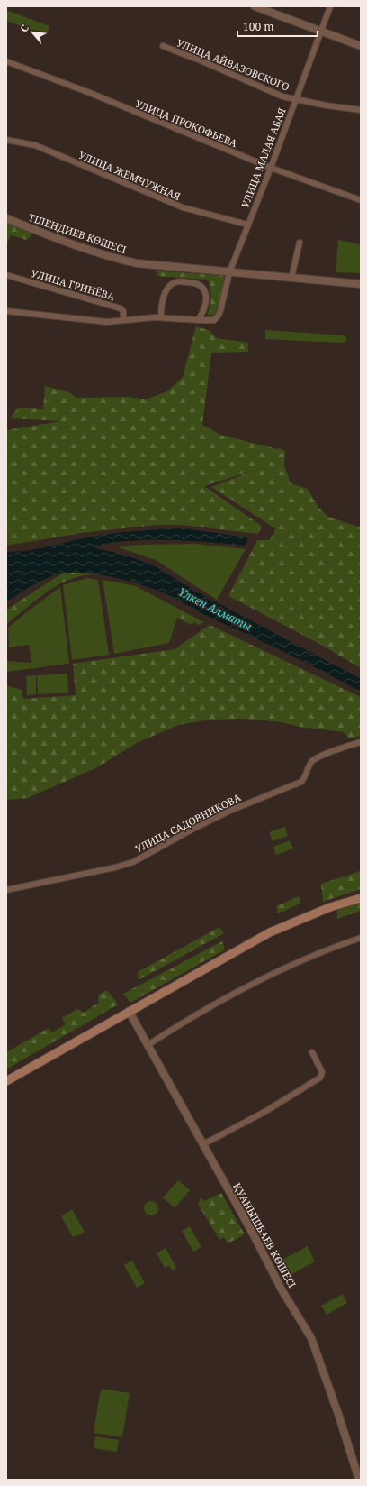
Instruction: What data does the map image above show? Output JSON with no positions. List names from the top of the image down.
{
  "streets": {
    "street": [
      "УЛИЦА АЙВАЗОВСКОГО",
      "УЛИЦА ПРОКОФЬЕВА",
      "УЛИЦА МАЛАЯ АБАЯ",
      "УЛИЦА ЖЕМЧУЖНАЯ",
      "ТІЛЕНДИЕВ КӨШЕСІ",
      "УЛИЦА ГРИНЁВА",
      "УЛИЦА САДОВНИКОВА",
      "ҚУАНЫШБАЕВ КӨШЕСІ"
    ]
  },
  "crossings": [
    ["УЛИЦА АЙВАЗОВСКОГО", "УЛИЦА МАЛАЯ АБАЯ"],
    ["УЛИЦА ПРОКОФЬЕВА", "УЛИЦА МАЛАЯ АБАЯ"],
    ["УЛИЦА МАЛАЯ АБАЯ", "УЛИЦА ЖЕМЧУЖНАЯ"],
    ["УЛИЦА МАЛАЯ АБАЯ", "ТІЛЕНДИЕВ КӨШЕСІ"]
  ],
  "water": ["Үлкен Алматы"],
  "scale_bar": "100 m",
  "north": "top left"
}
